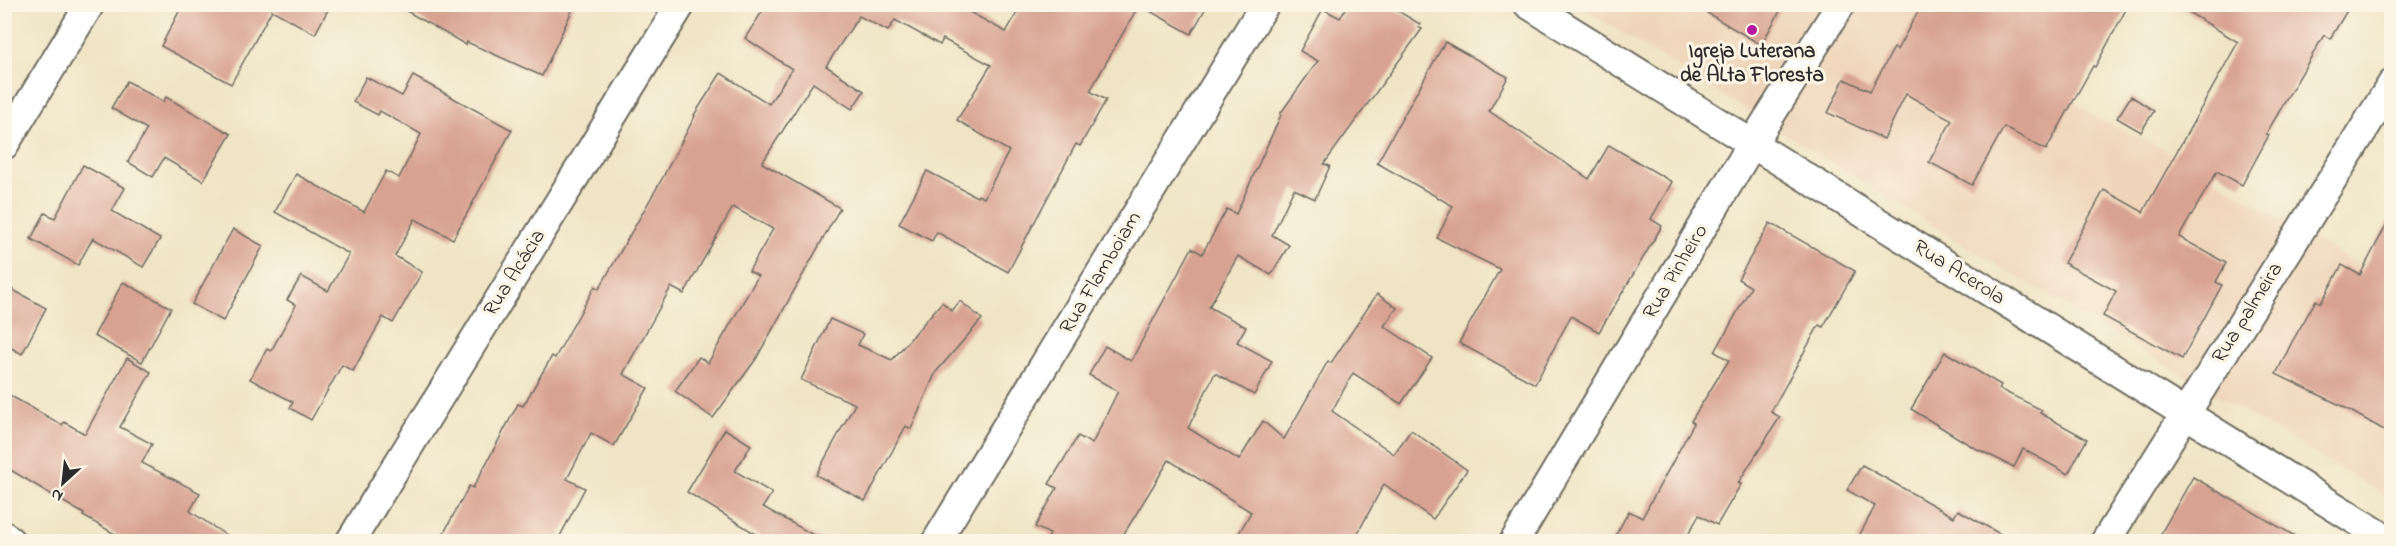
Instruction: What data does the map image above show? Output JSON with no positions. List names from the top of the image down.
{
  "streets": {
    "street": [
      "Rua Pinheiro",
      "Rua Acácia",
      "Rua Flamboiam",
      "Rua Acerola",
      "Rua palmeira"
    ]
  },
  "crossings": [
    ["Rua Pinheiro", "Rua Acerola"],
    ["Rua Acerola", "Rua palmeira"]
  ],
  "places": ["Igreja Luterana de ALta Floresta"],
  "north": "bottom left"
}
